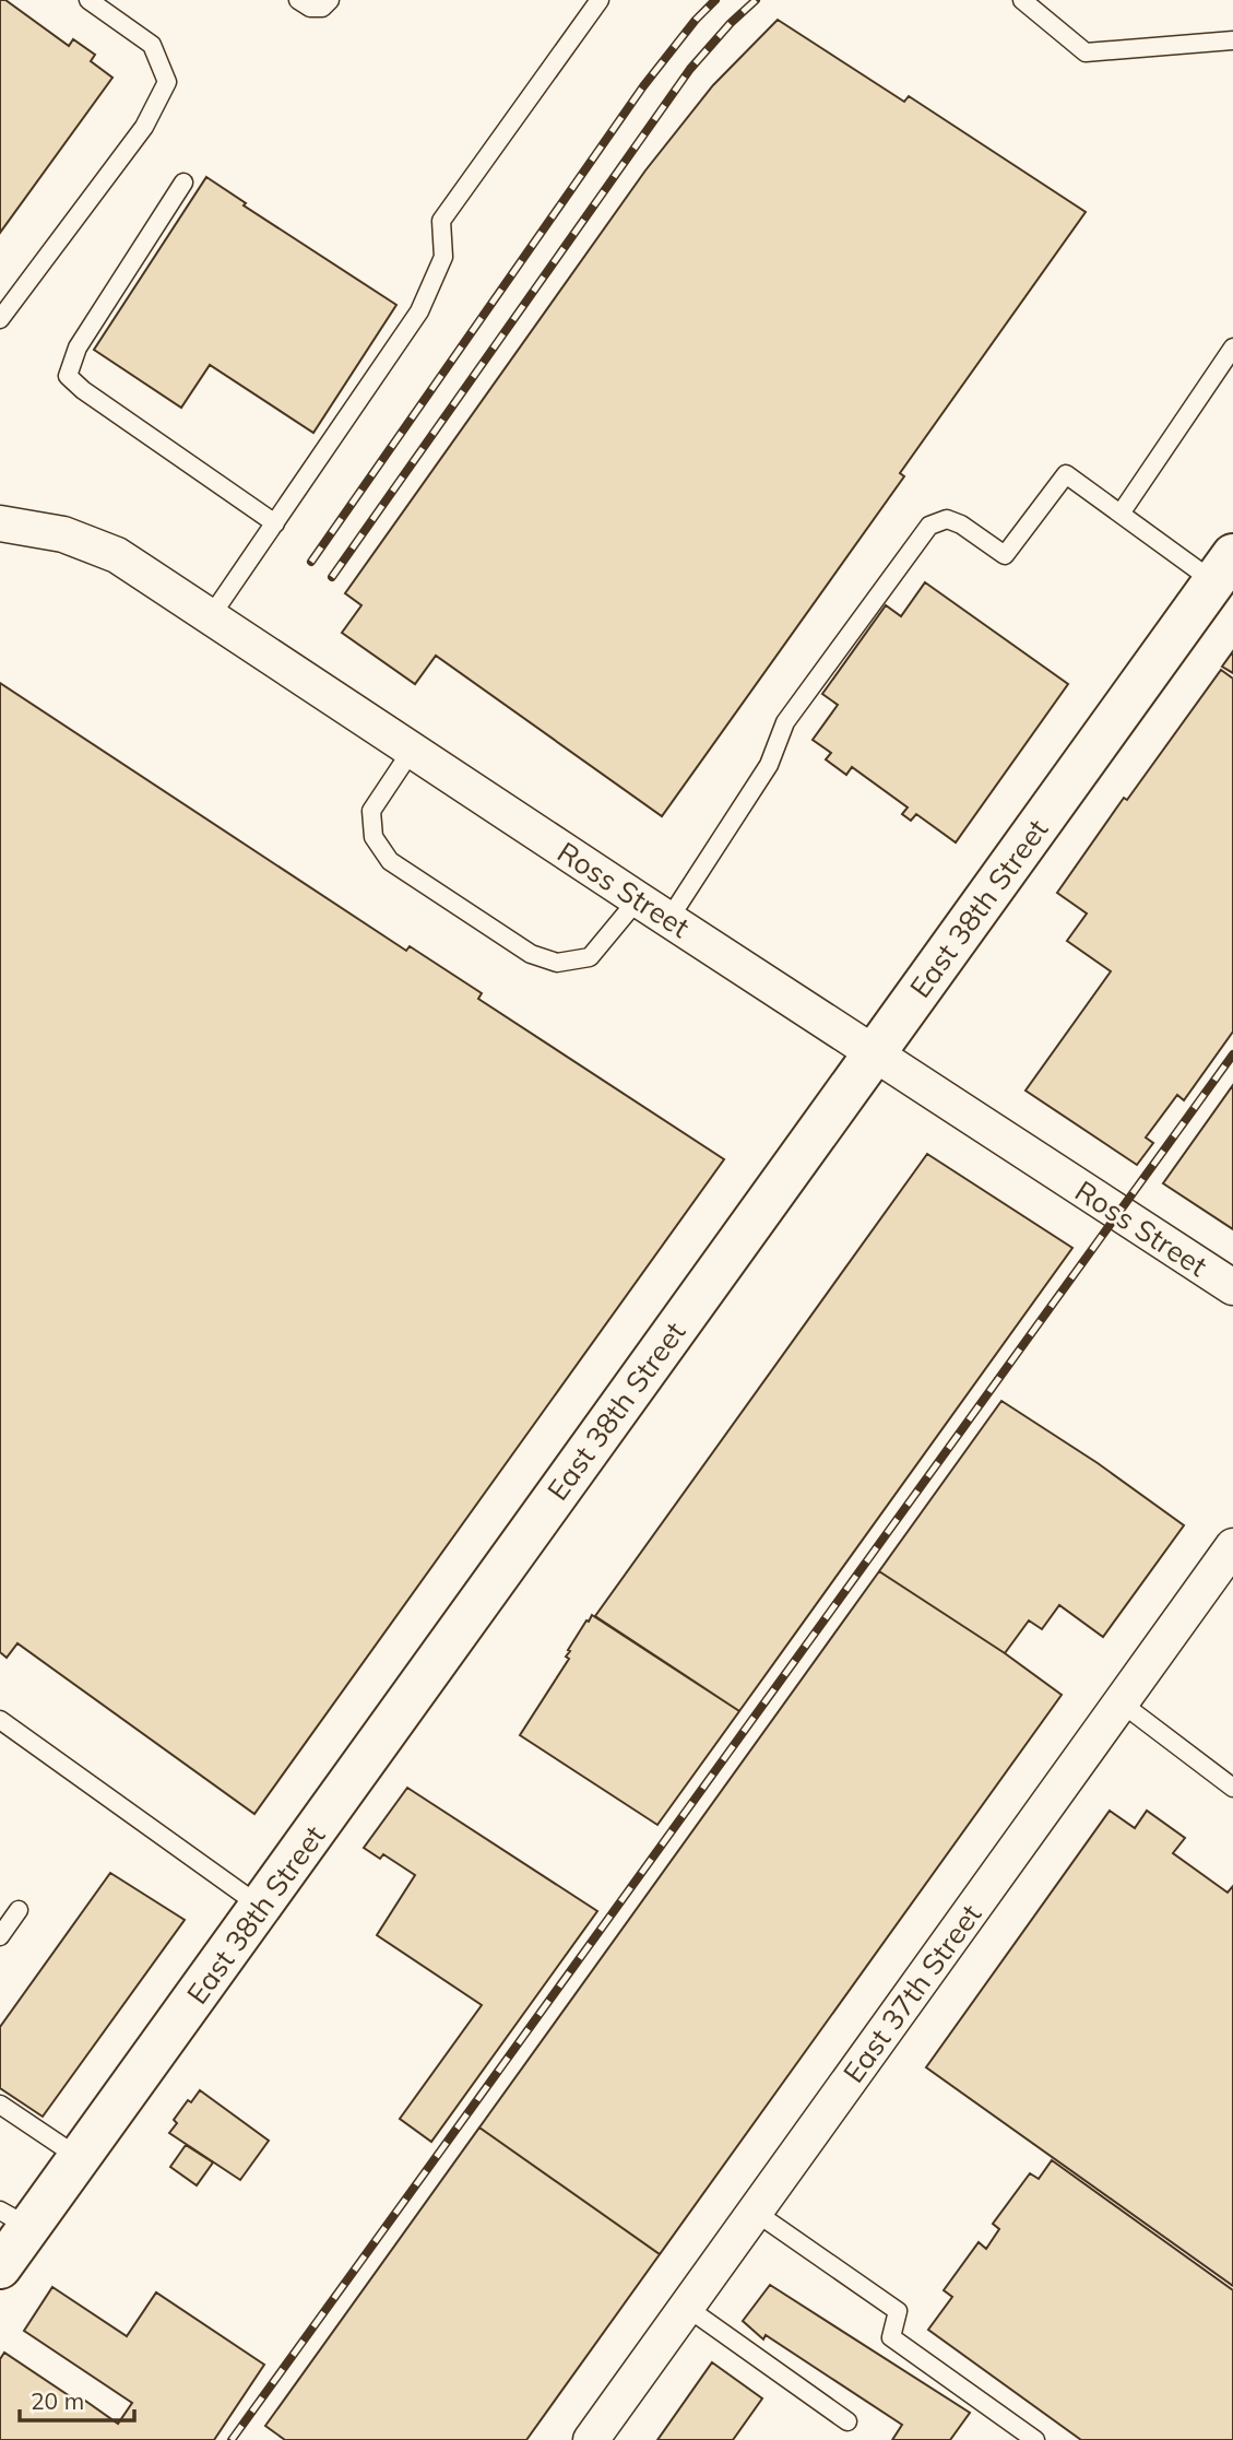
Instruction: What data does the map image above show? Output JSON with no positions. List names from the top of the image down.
{
  "streets": {
    "street": ["Ross Street", "East 38th Street", "East 37th Street"]
  },
  "crossings": [
    ["Ross Street", "East 38th Street"]
  ],
  "scale_bar": "20 m"
}
